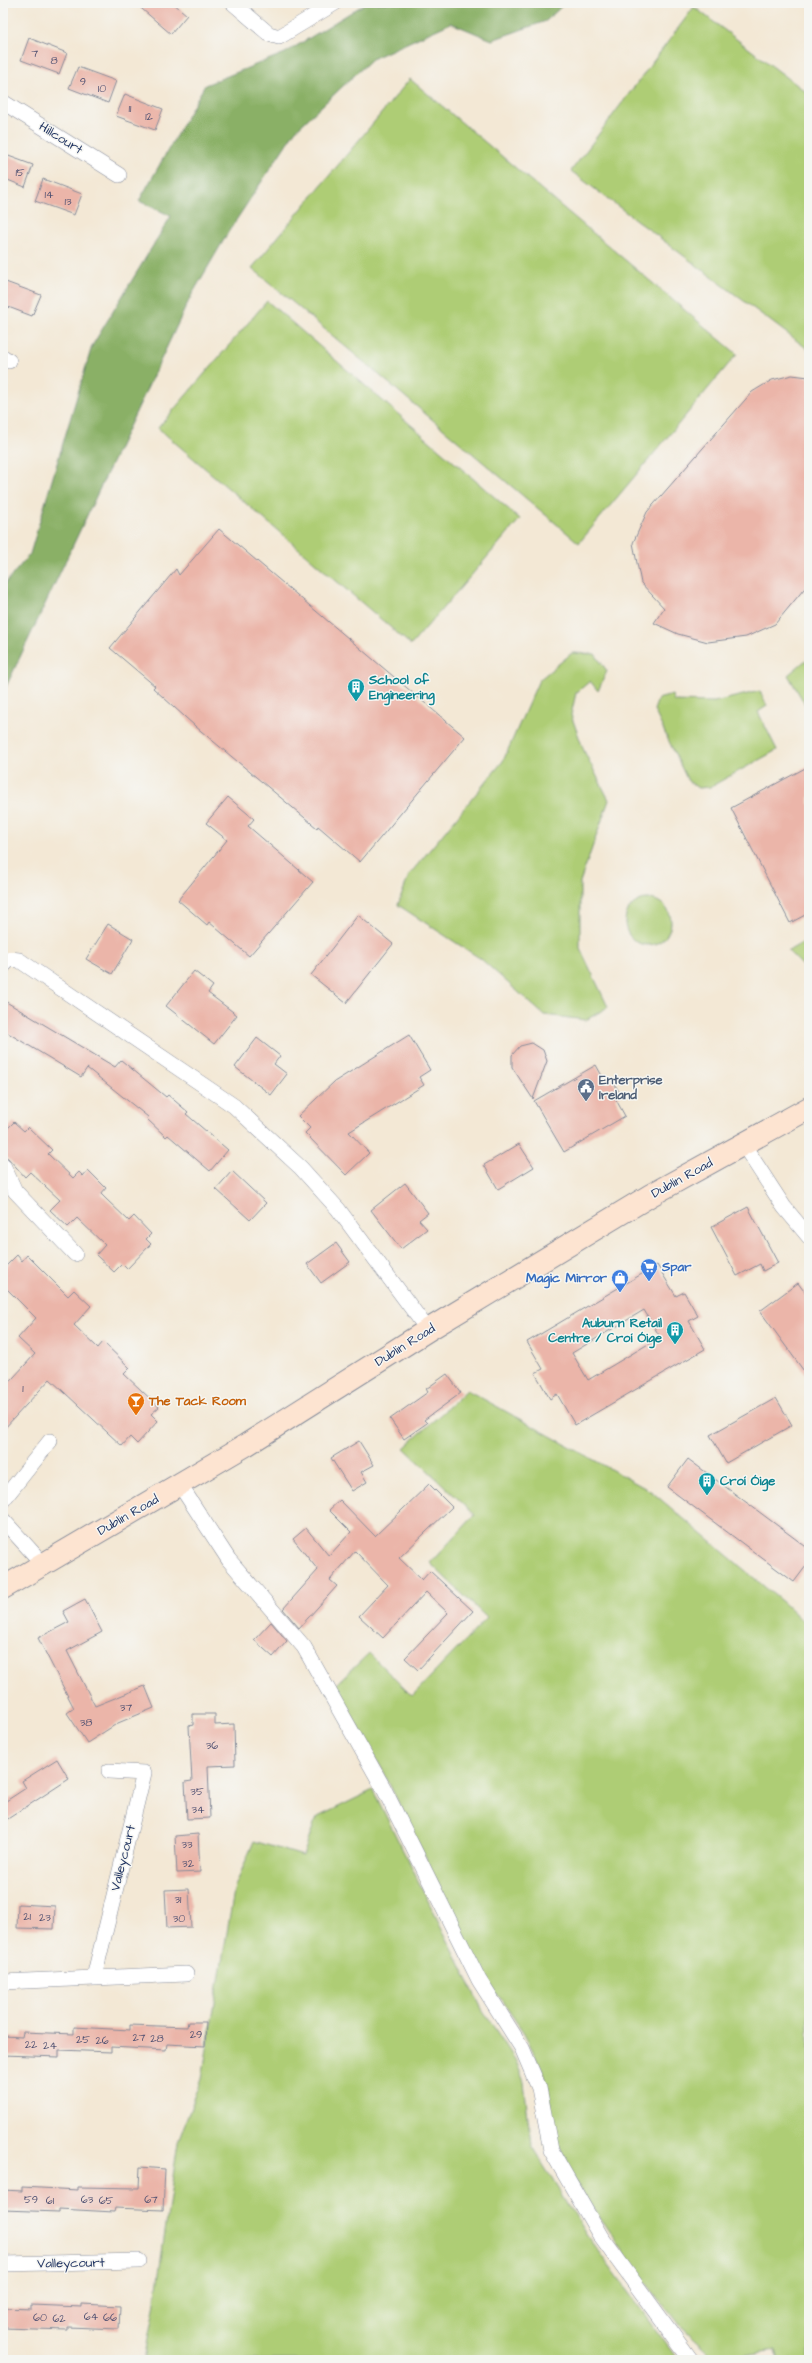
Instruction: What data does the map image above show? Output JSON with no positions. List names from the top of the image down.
{
  "streets": {
    "main road": ["Dublin Road"],
    "street": ["Hillcourt", "Valleycourt"]
  },
  "places": {
    "building": ["School of Engineering", "Auburn Retail Centre / Croí Óige", "Croí Óige"],
    "public building": ["Enterprise Ireland"],
    "supermarket": ["Spar"],
    "shop": ["Magic Mirror"],
    "bar": ["The Tack Room"]
  },
  "house_numbers": [
    "7",
    "8",
    "9",
    "10",
    "11",
    "12",
    "15",
    "14",
    "13",
    "1",
    "37",
    "38",
    "36",
    "35",
    "34",
    "33",
    "32",
    "31",
    "21",
    "23",
    "30",
    "29",
    "27",
    "28",
    "25",
    "26",
    "22",
    "24",
    "59",
    "63",
    "67",
    "61",
    "65",
    "64",
    "60",
    "66",
    "62"
  ]
}
